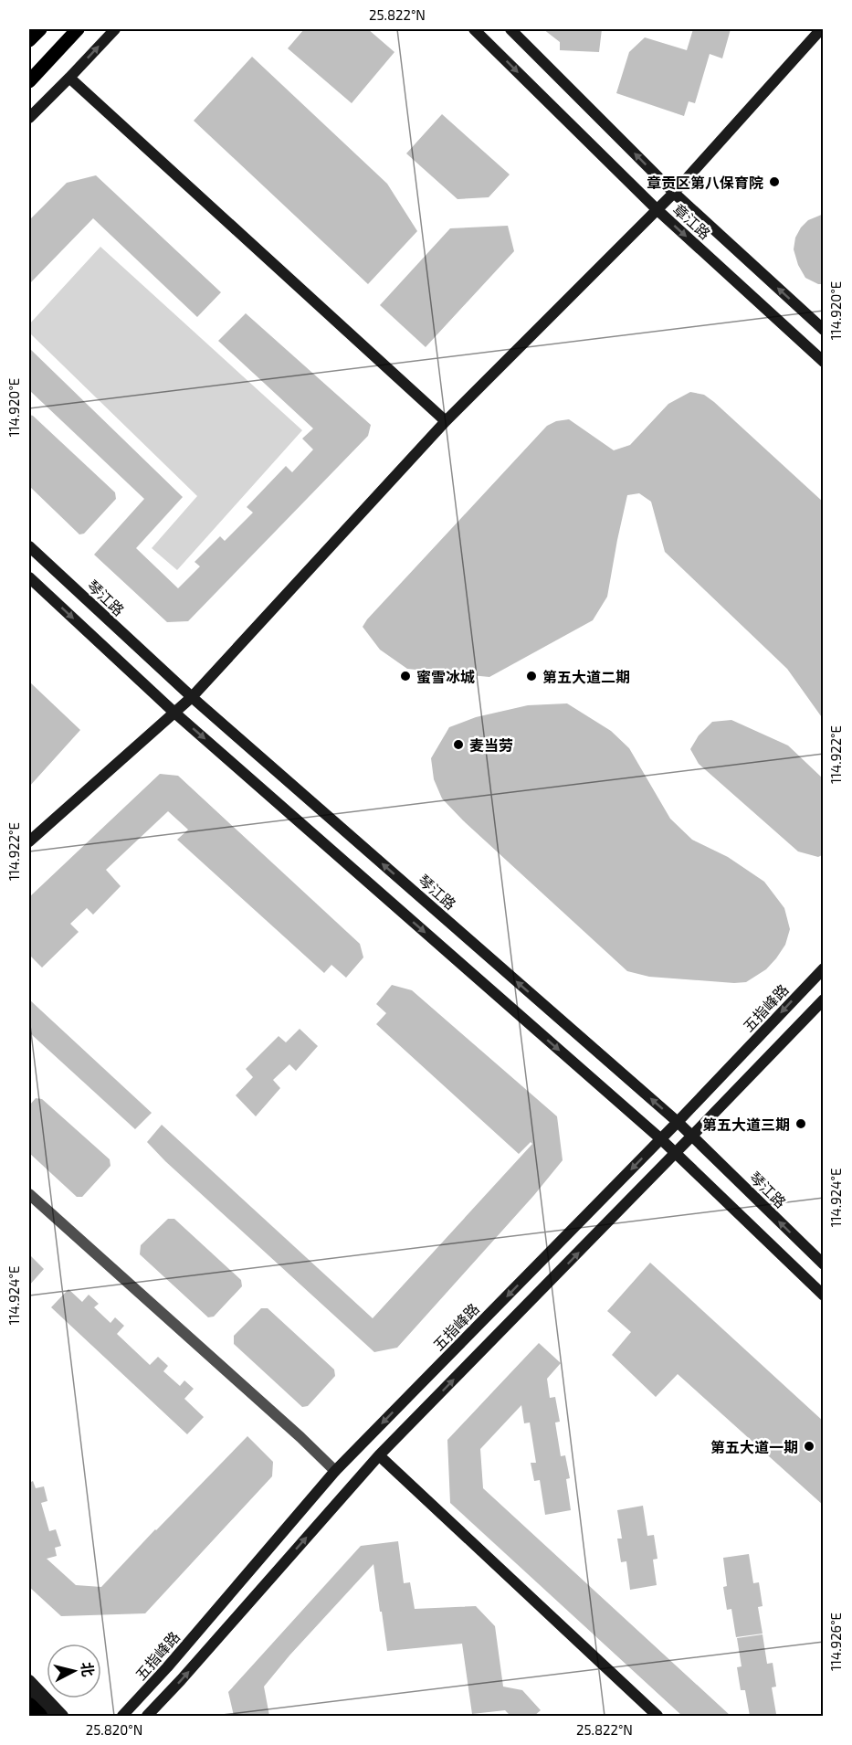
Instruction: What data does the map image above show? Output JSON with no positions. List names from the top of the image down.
{
  "streets": {
    "main road": ["章江路", "琴江路", "五指峰路"]
  },
  "crossings": [
    ["琴江路", "五指峰路"]
  ],
  "places": [
    "章贡区第八保育院",
    "蜜雪冰城",
    "第五大道二期",
    "麦当劳",
    "第五大道三期",
    "第五大道一期"
  ],
  "north": "right",
  "coordinates": [
    "25.822°N",
    "114.920°E",
    "114.922°E",
    "114.924°E",
    "114.926°E",
    "25.820°N"
  ]
}
